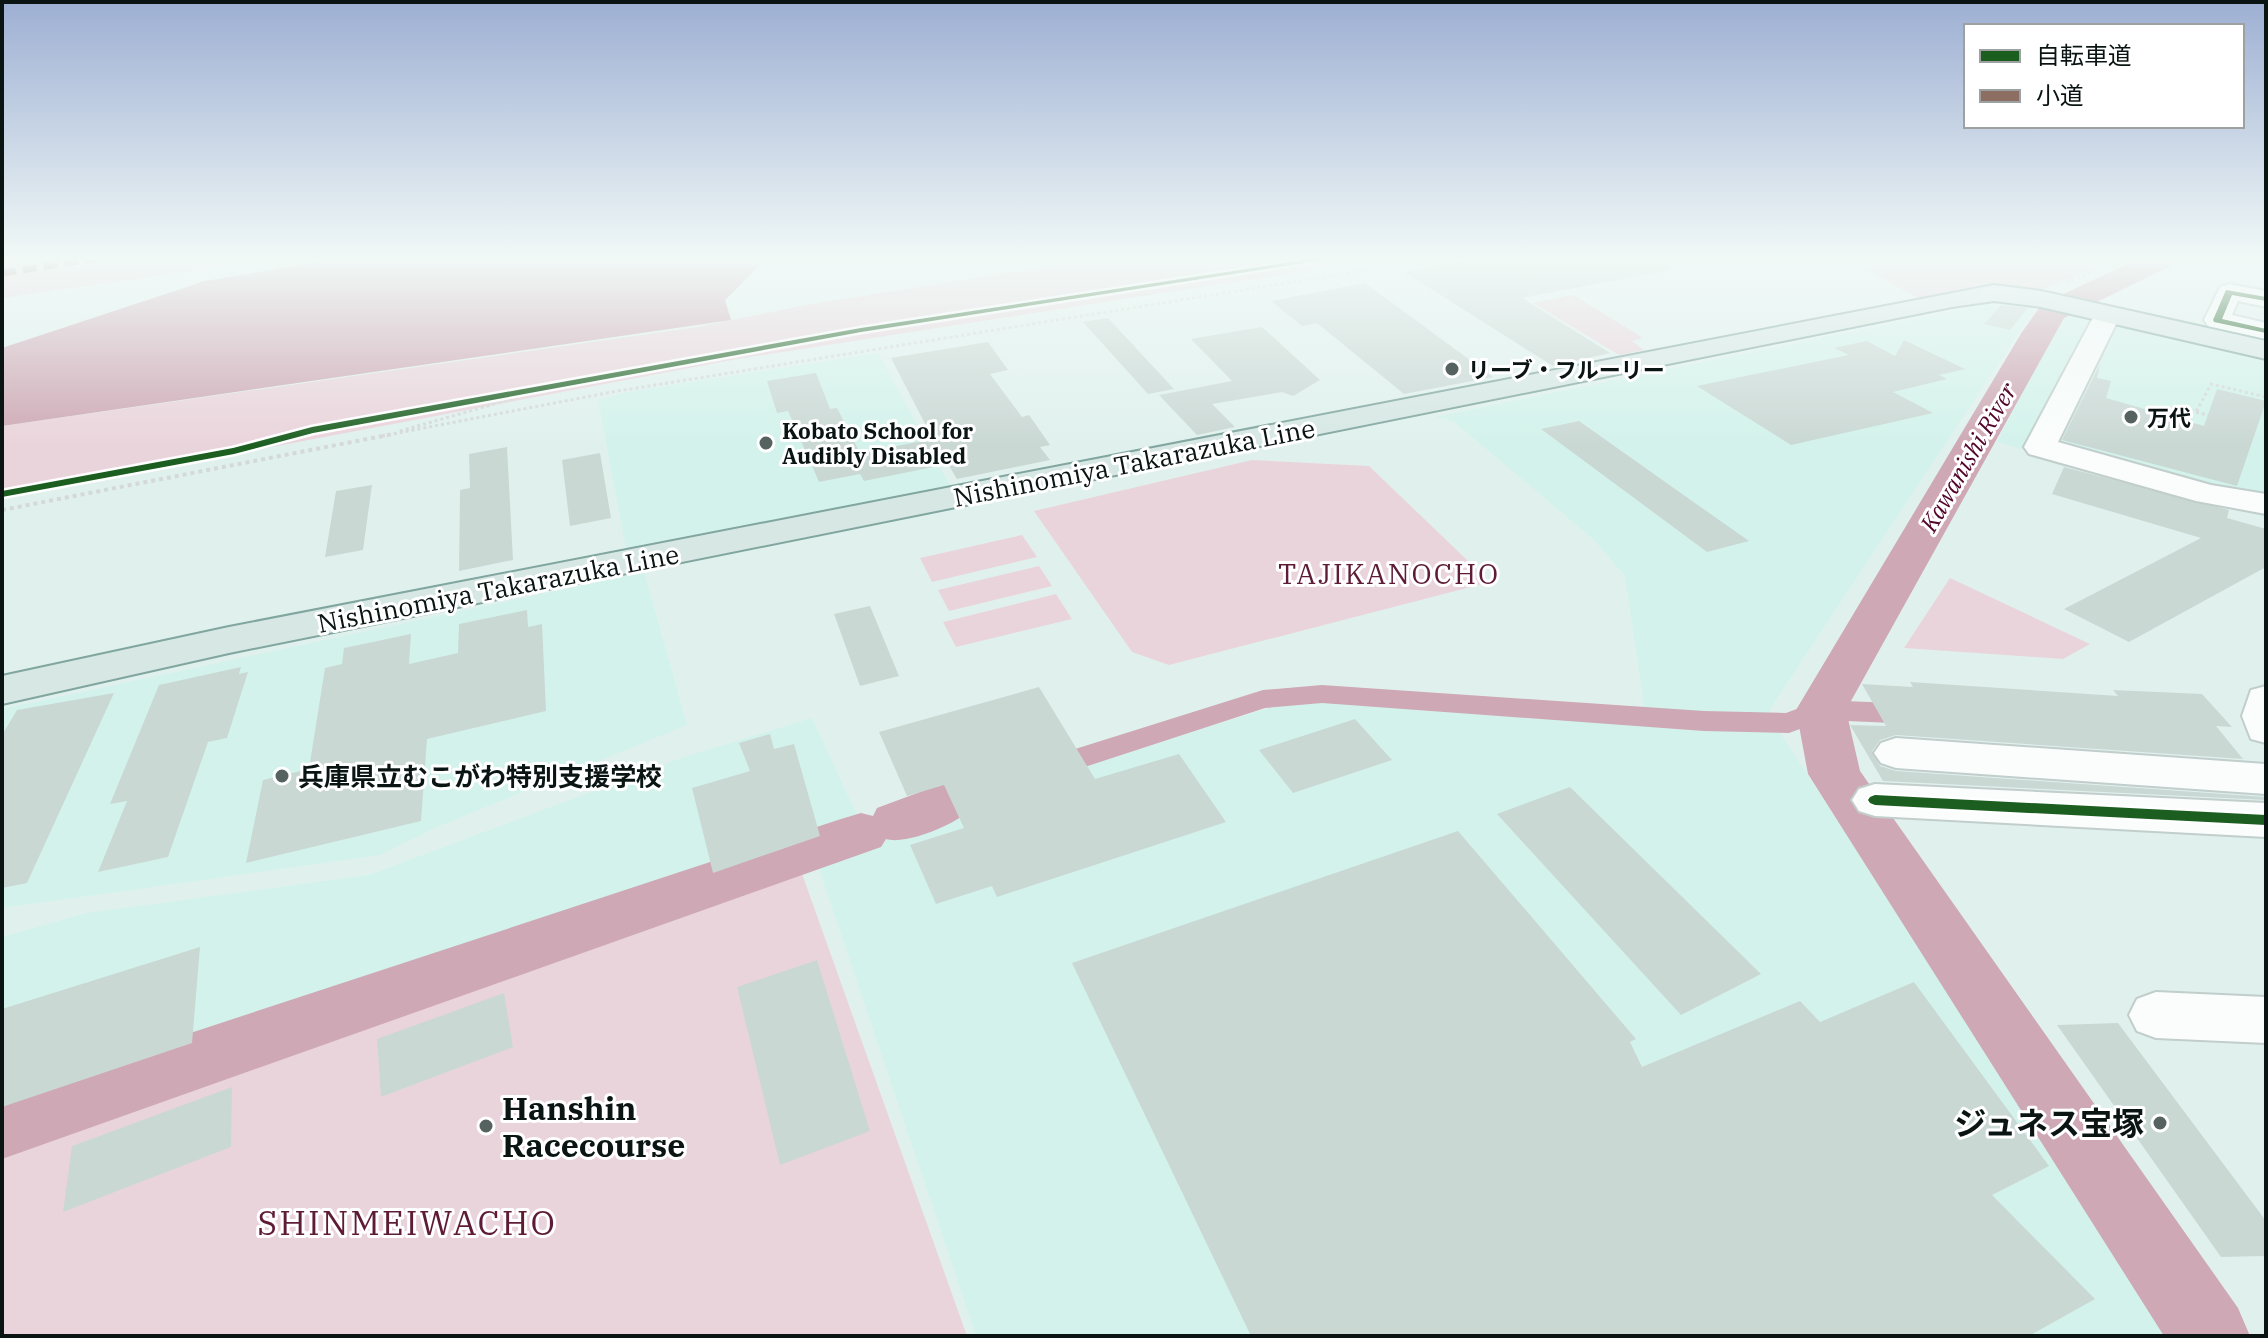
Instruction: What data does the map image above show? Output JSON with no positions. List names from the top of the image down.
{
  "streets": {
    "main road": ["Nishinomiya Takarazuka Line"]
  },
  "districts": ["TAJIKANOCHO", "SHINMEIWACHO"],
  "water": ["Kawanishi River"],
  "places": [
    "リーブ・フルーリー",
    "万代",
    "Kobato School for Audibly Disabled",
    "兵庫県立むこがわ特別支援学校",
    "ジュネス宝塚",
    "Hanshin Racecourse"
  ],
  "legend": ["自転車道", "小道"]
}
